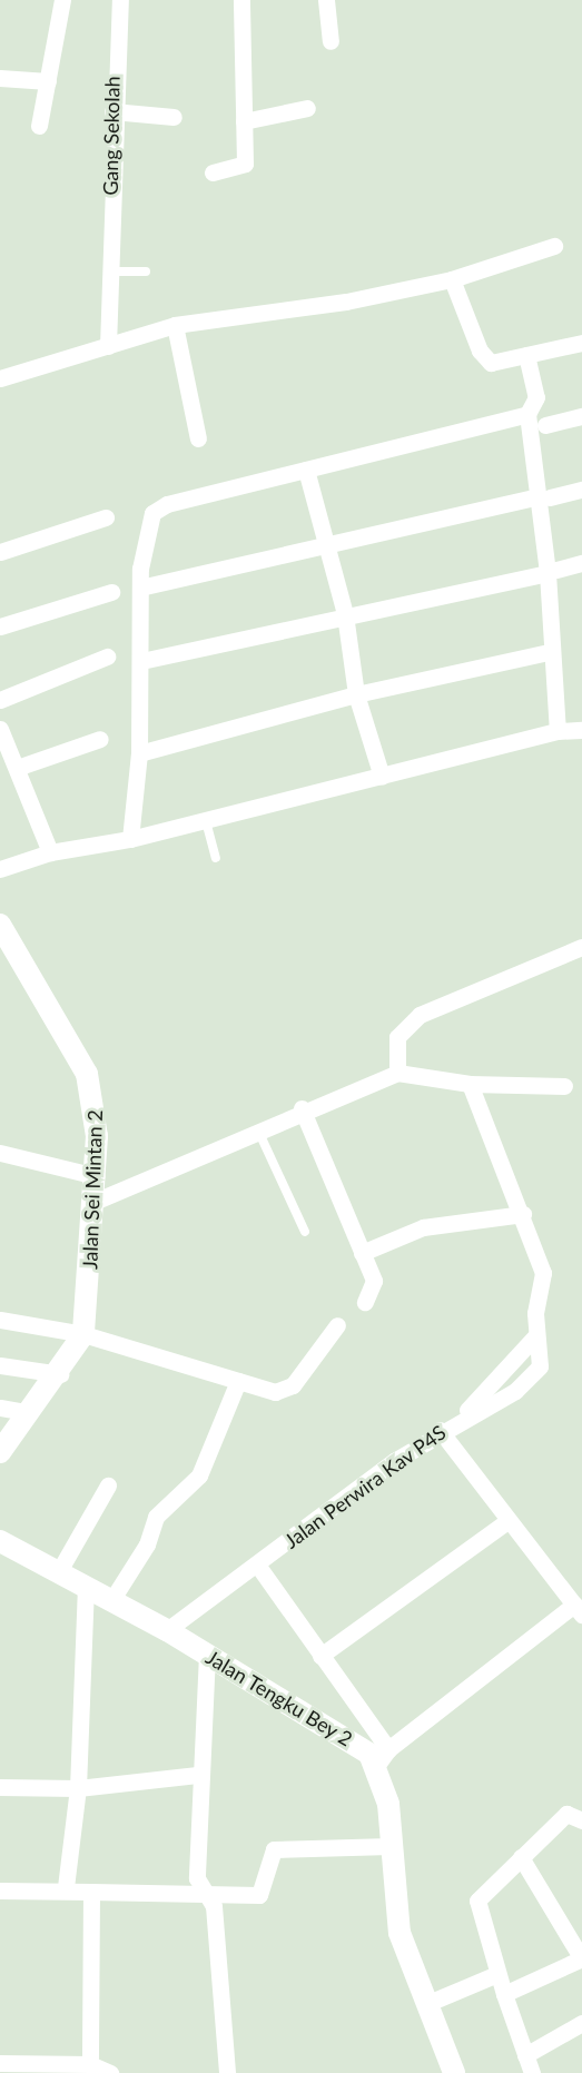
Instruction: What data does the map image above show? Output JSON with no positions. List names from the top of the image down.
{
  "streets": {
    "street": [
      "Gang Sekolah",
      "Jalan Sei Mintan 2",
      "Jalan Perwira Kav P4S",
      "Jalan Tengku Bey 2"
    ]
  },
  "crossings": [
    ["Jalan Perwira Kav P4S", "Jalan Tengku Bey 2"]
  ]
}
